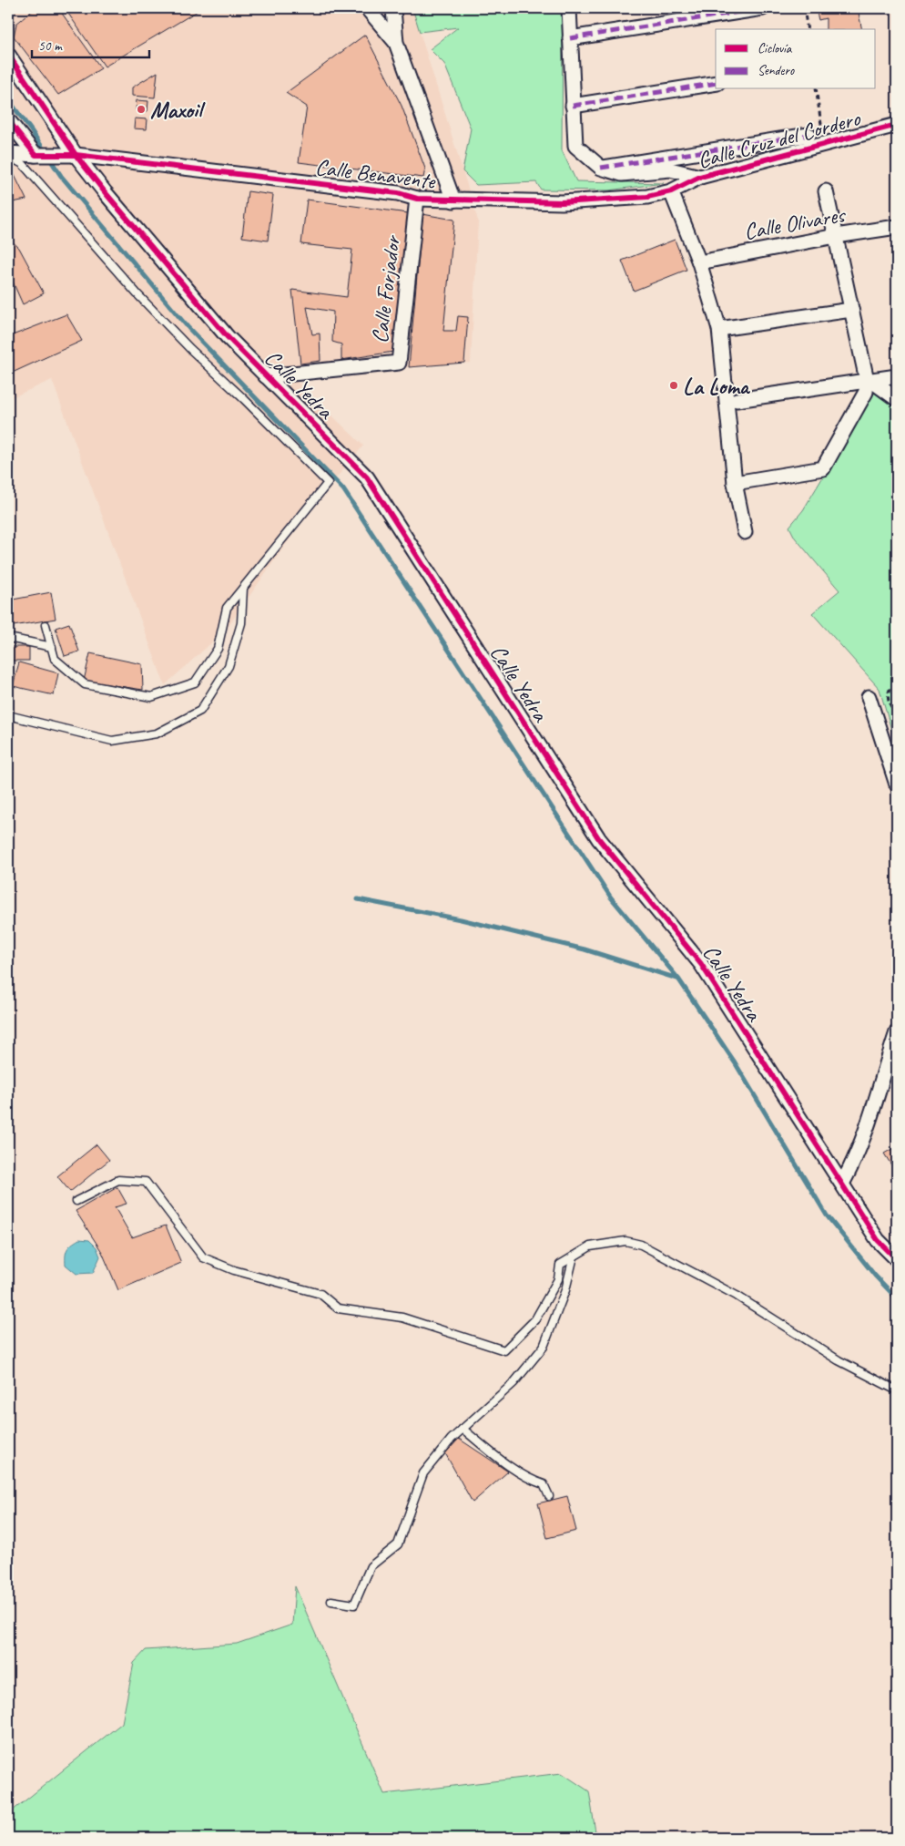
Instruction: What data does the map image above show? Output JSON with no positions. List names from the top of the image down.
{
  "streets": {
    "street": [
      "Calle Cruz del Cordero",
      "Calle Benavente",
      "Calle Olivares",
      "Calle Forjador",
      "Calle Yedra"
    ]
  },
  "crossings": [
    ["Calle Cruz del Cordero", "Calle Benavente"],
    ["Calle Benavente", "Calle Forjador"],
    ["Calle Benavente", "Calle Yedra"],
    ["Calle Forjador", "Calle Yedra"]
  ],
  "places": ["Maxoil", "La Loma"],
  "legend": ["Ciclovía", "Sendero"],
  "scale_bar": "50 m"
}
